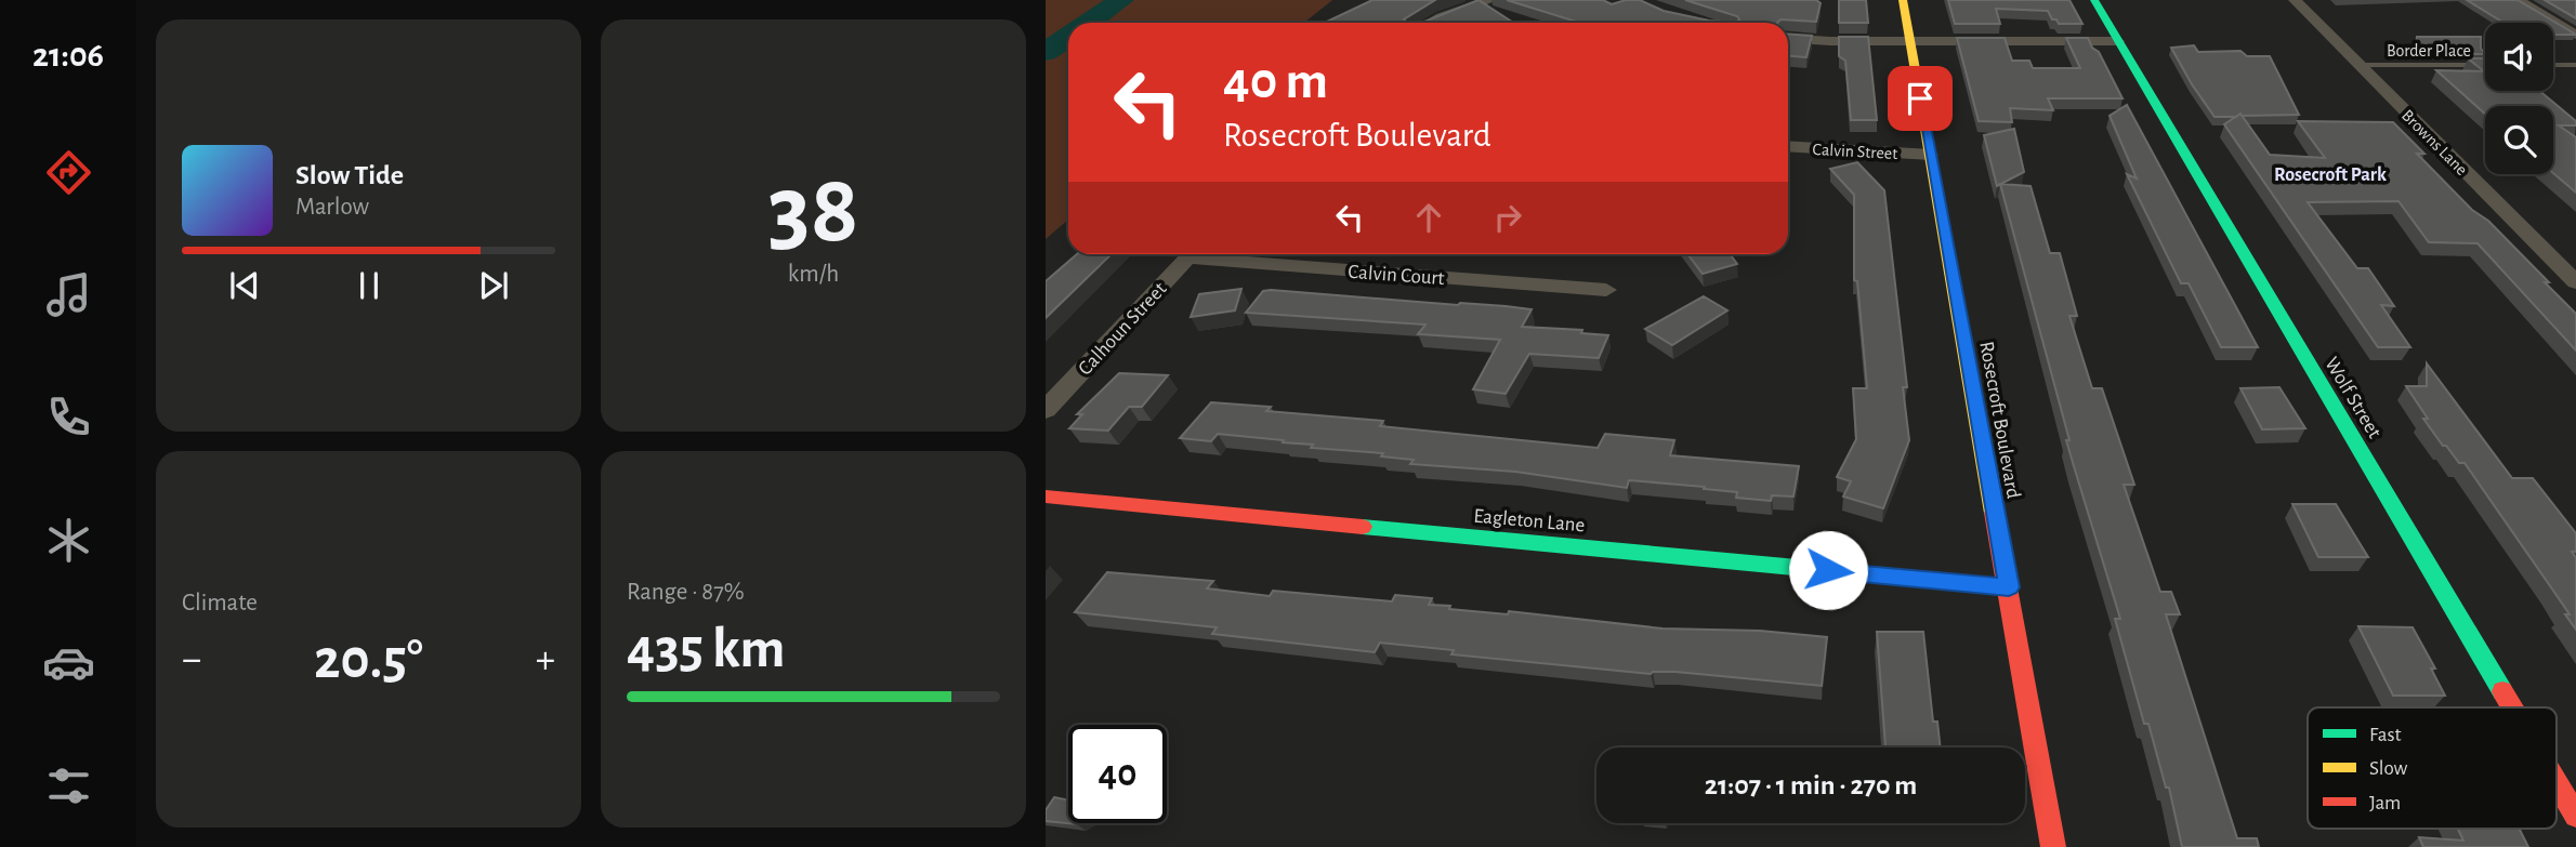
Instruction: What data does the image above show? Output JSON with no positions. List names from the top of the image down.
{
  "streets": {
    "street": [
      "Browns Lane",
      "Calvin Street",
      "Calvin Court",
      "Calhoun Street",
      "Wolf Street",
      "Rosecroft Boulevard",
      "Eagleton Lane"
    ],
    "lane": ["Border Place"]
  },
  "crossings": [
    ["Border Place", "Browns Lane"],
    ["Calvin Street", "Rosecroft Boulevard"],
    ["Rosecroft Boulevard", "Eagleton Lane"]
  ],
  "districts": ["Rosecroft Park"],
  "legend": ["Fast", "Slow", "Jam"],
  "page": {
    "tabs": "21:06",
    "tile": [
      ["38", "km/h"],
      "Climate",
      ["Range · 87%", "435 km"]
    ],
    "turn": ["40 m", "Rosecroft Boulevard"],
    "song": ["Slow Tide", "Marlow"],
    "heat": ["−", "20.5°", "+"],
    "limit": "40",
    "trip": "21:07 · 1 min · 270 m"
  }
}
